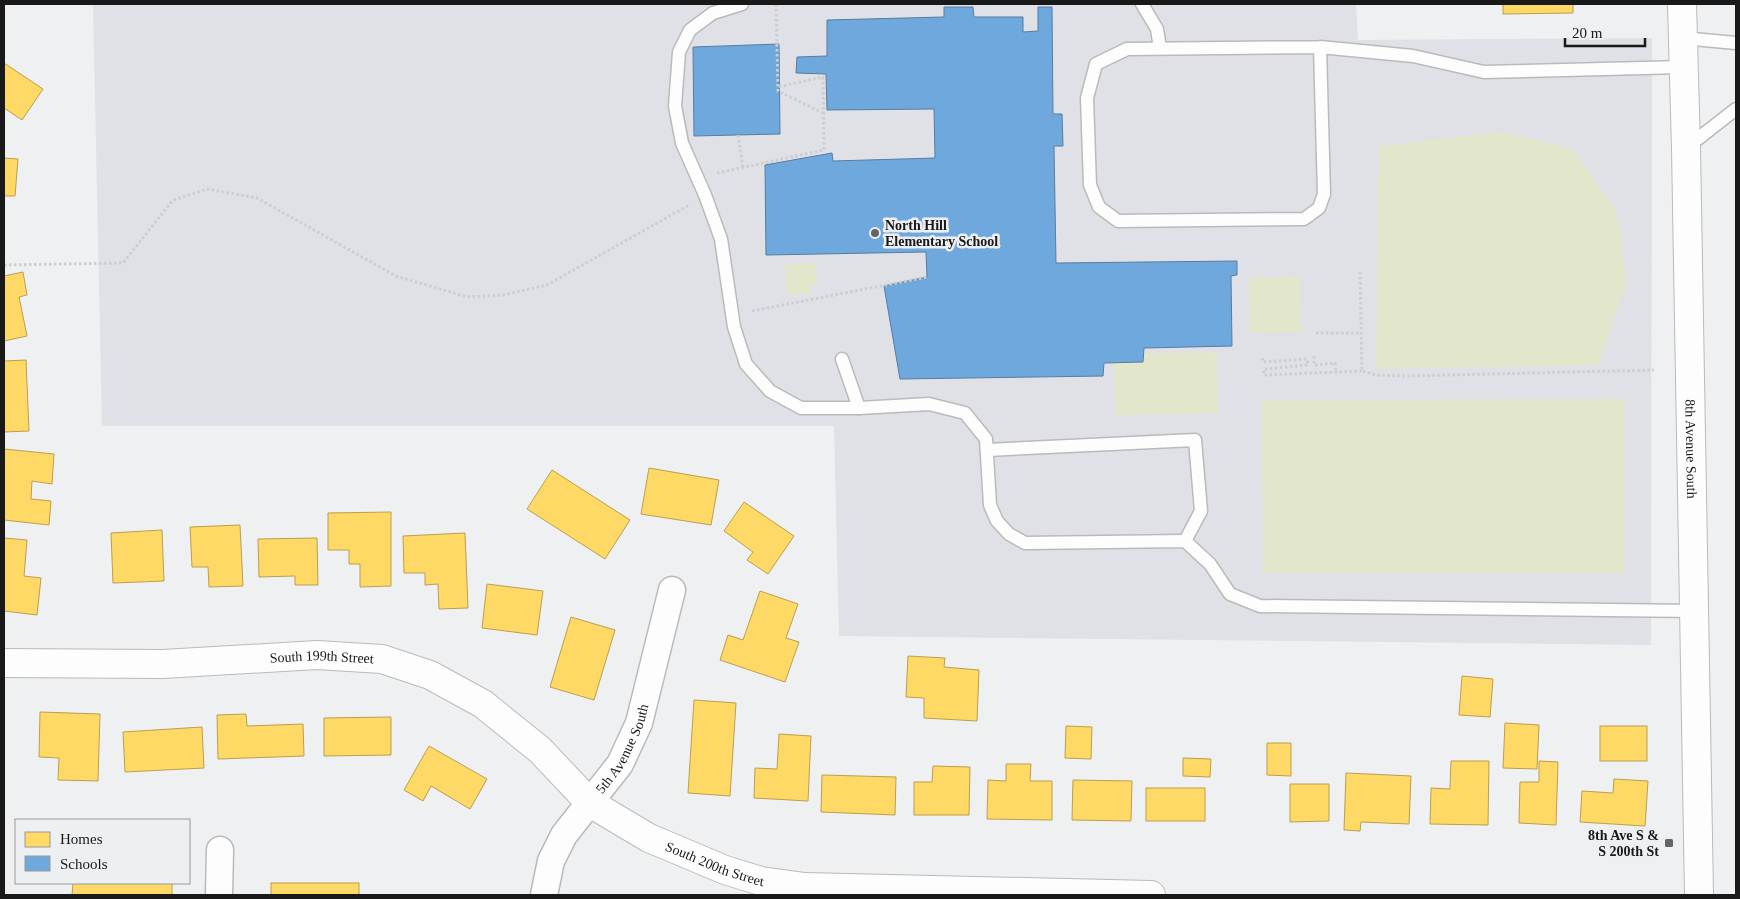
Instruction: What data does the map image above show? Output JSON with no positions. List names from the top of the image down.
{
  "streets": {
    "street": [
      "8th Avenue South",
      "South 199th Street",
      "5th Avenue South",
      "South 200th Street"
    ]
  },
  "crossings": [
    ["South 199th Street", "5th Avenue South"],
    ["South 199th Street", "South 200th Street"],
    ["5th Avenue South", "South 200th Street"]
  ],
  "places": {
    "other": ["North Hill Elementary School"],
    "transit": ["8th Ave S & S 200th St"]
  },
  "legend": ["Homes", "Schools"],
  "scale_bar": "20 m"
}
